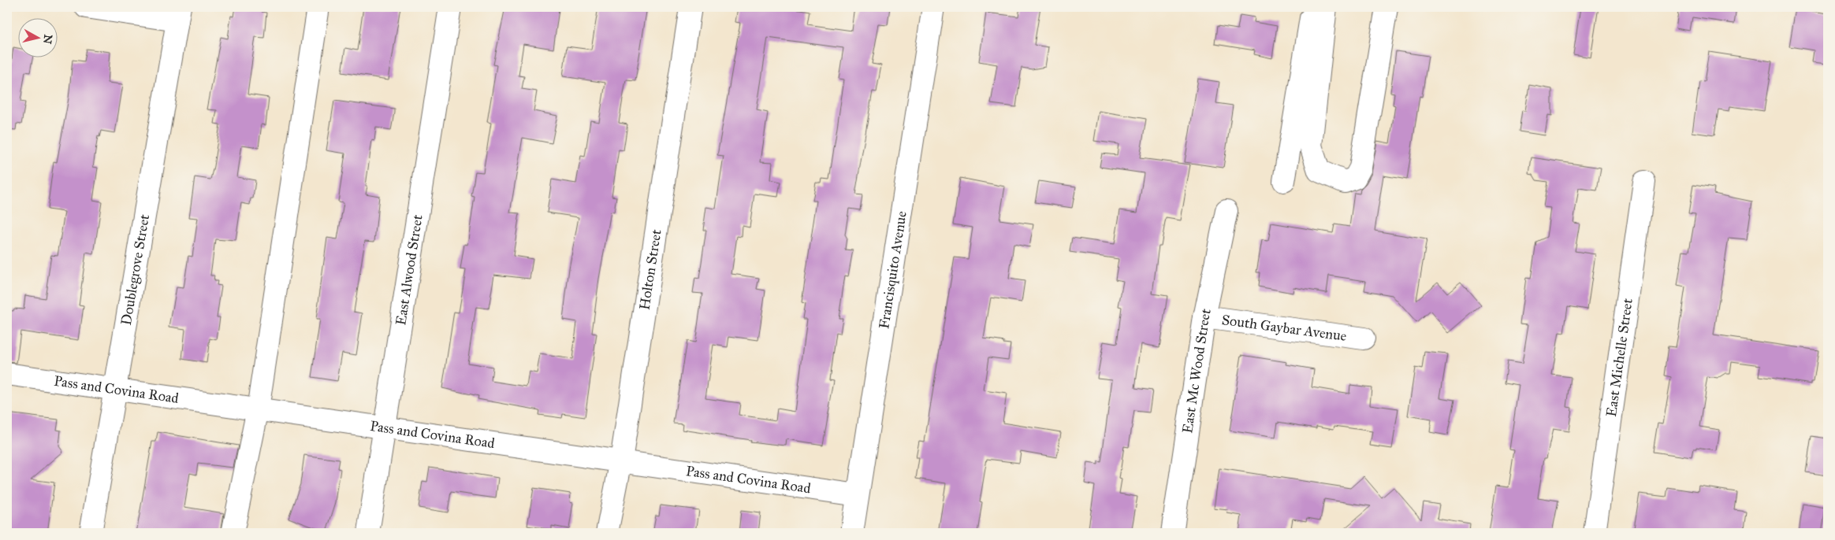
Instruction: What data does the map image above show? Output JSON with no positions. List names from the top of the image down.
{
  "streets": {
    "street": [
      "Doublegrove Street",
      "East Alwood Street",
      "Holton Street",
      "Francisquito Avenue",
      "South Gaybar Avenue",
      "East Michelle Street",
      "East Mc Wood Street",
      "Pass and Covina Road"
    ]
  },
  "crossings": [
    ["Doublegrove Street", "Pass and Covina Road"],
    ["East Alwood Street", "Pass and Covina Road"],
    ["Holton Street", "Pass and Covina Road"],
    ["Francisquito Avenue", "Pass and Covina Road"],
    ["South Gaybar Avenue", "East Mc Wood Street"]
  ],
  "north": "right"
}
